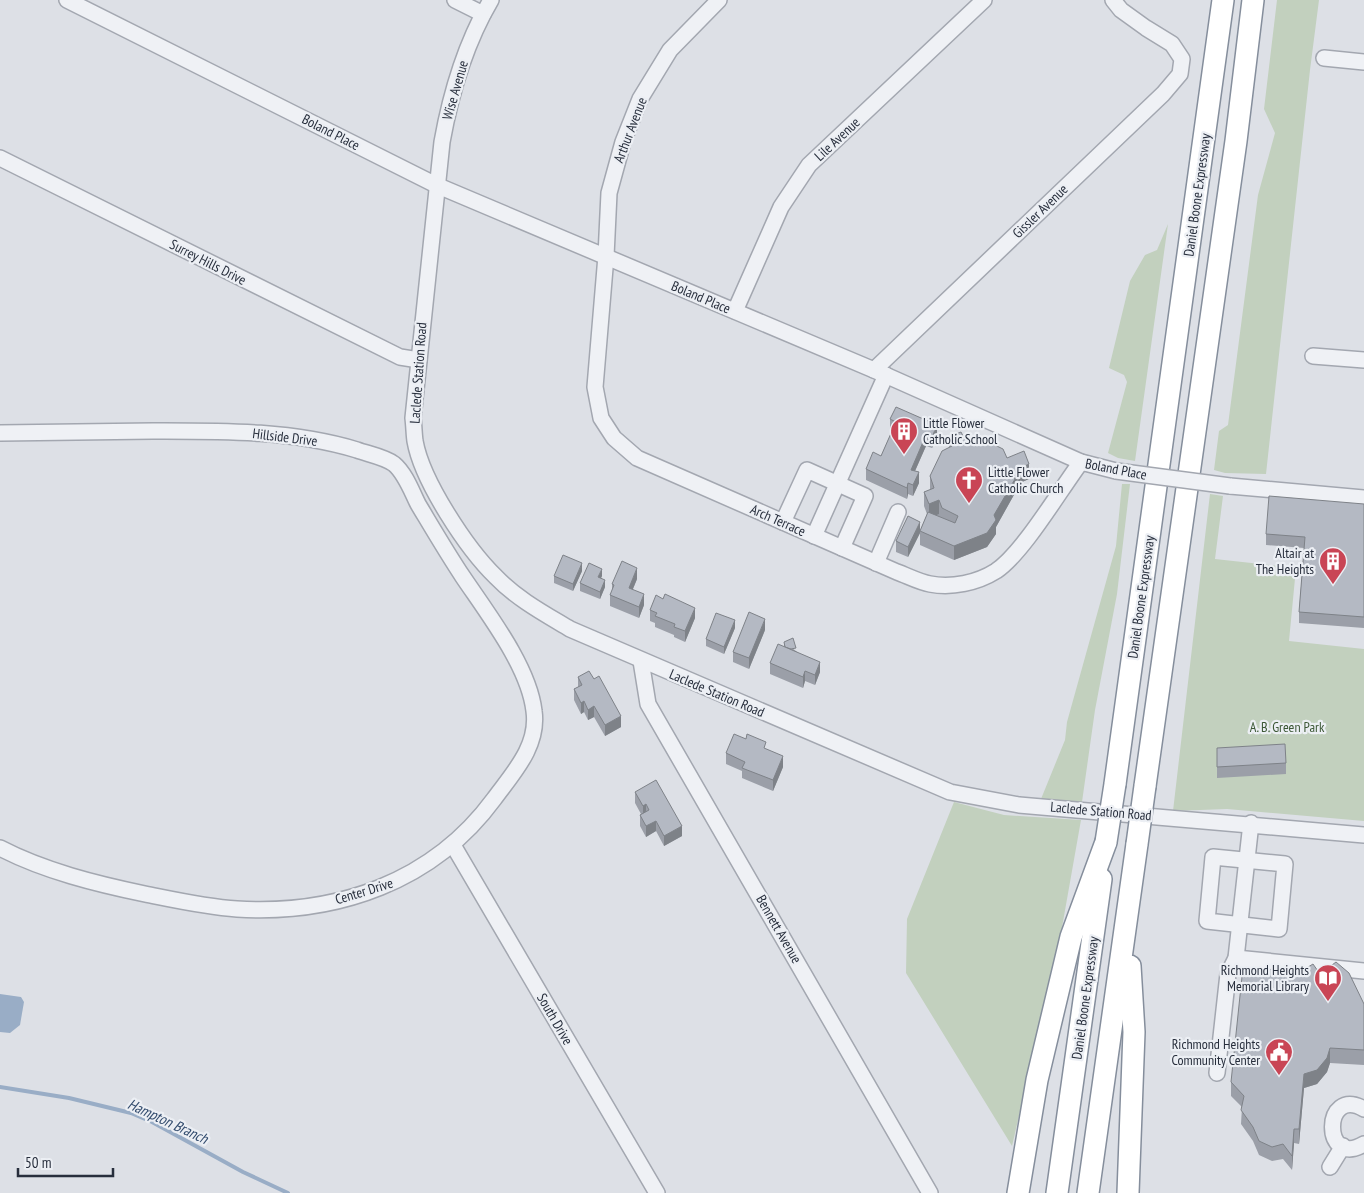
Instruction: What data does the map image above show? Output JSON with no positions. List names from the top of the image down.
{
  "streets": {
    "highway": ["Daniel Boone Expressway"],
    "street": [
      "Wise Avenue",
      "Arthur Avenue",
      "Boland Place",
      "Lile Avenue",
      "Gissler Avenue",
      "Surrey Hills Drive",
      "Laclede Station Road",
      "Hillside Drive",
      "Arch Terrace",
      "Center Drive",
      "Bennett Avenue",
      "South Drive"
    ]
  },
  "crossings": [
    ["Wise Avenue", "Boland Place"],
    ["Wise Avenue", "Laclede Station Road"],
    ["Arthur Avenue", "Boland Place"],
    ["Arthur Avenue", "Arch Terrace"],
    ["Boland Place", "Lile Avenue"],
    ["Boland Place", "Gissler Avenue"],
    ["Boland Place", "Laclede Station Road"],
    ["Boland Place", "Arch Terrace"],
    ["Surrey Hills Drive", "Laclede Station Road"],
    ["Laclede Station Road", "Bennett Avenue"],
    ["Hillside Drive", "Center Drive"],
    ["Center Drive", "South Drive"]
  ],
  "water": ["Hampton Branch"],
  "parks": ["A. B. Green Park"],
  "places": {
    "building": ["Little Flower Catholic School", "Altair at The Heights"],
    "church": ["Little Flower Catholic Church"],
    "library": ["Richmond Heights Memorial Library"],
    "public building": ["Richmond Heights Community Center"]
  },
  "scale_bar": "50 m"
}
